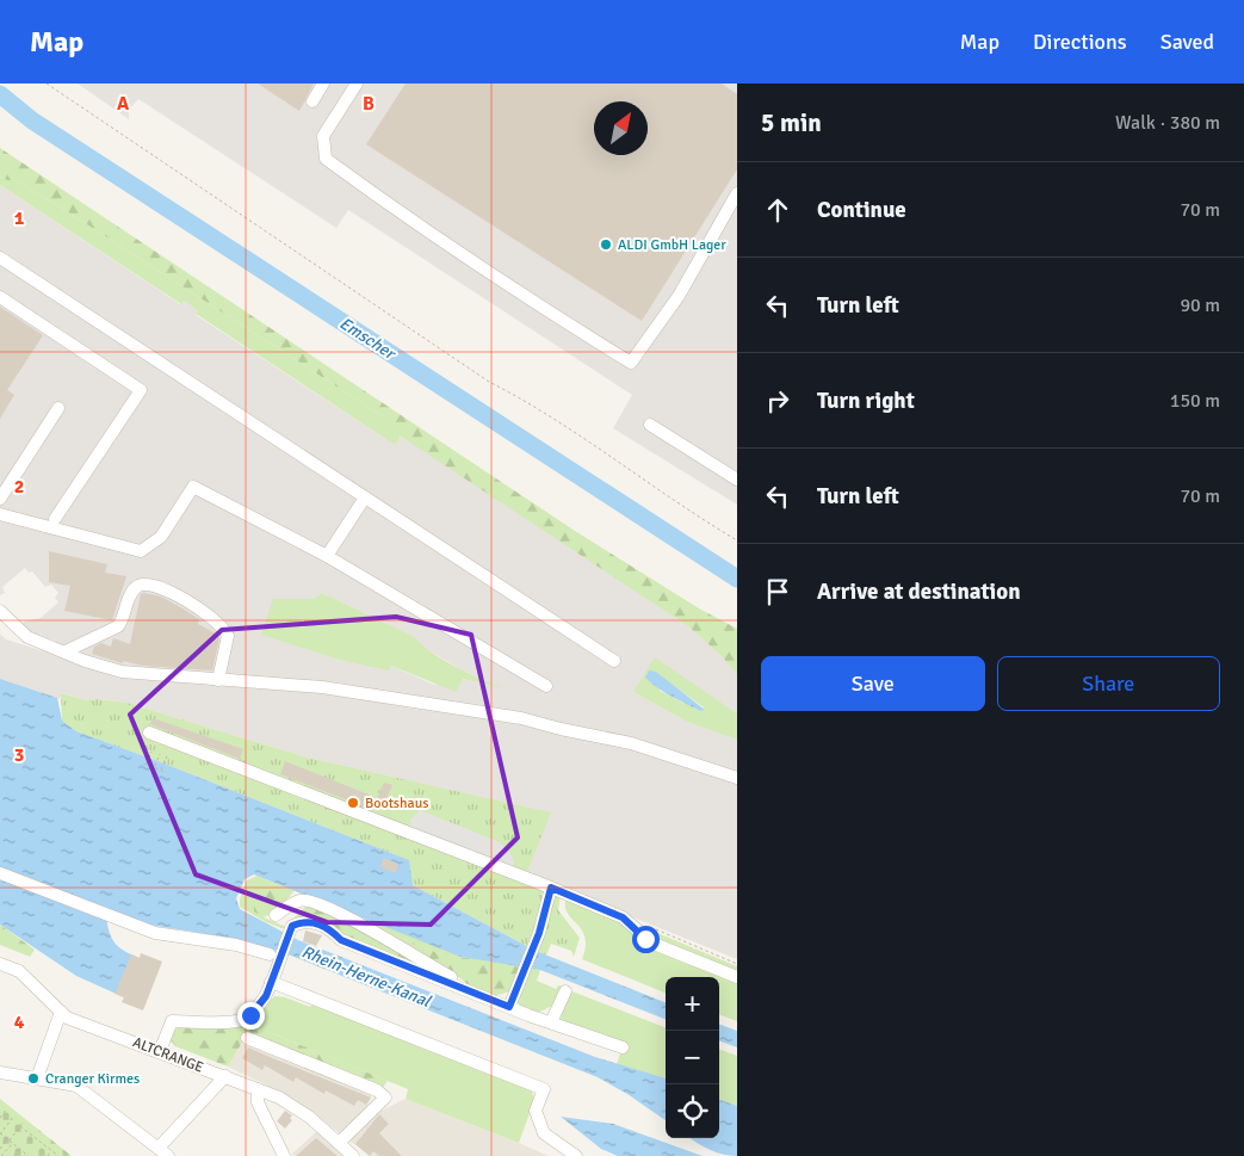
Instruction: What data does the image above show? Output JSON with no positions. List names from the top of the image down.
{
  "streets": {
    "street": ["ALTCRANGE"]
  },
  "water": ["Emscher", "Rhein-Herne-Kanal"],
  "places": ["ALDI GmbH Lager", "Bootshaus", "Cranger Kirmes"],
  "north": "top right",
  "page": {
    "header": "Map",
    "nav": ["Map", "Directions", "Saved"],
    "heading": ["5 min", "Walk · 380 m"],
    "list": [
      ["Continue", "70 m"],
      ["Turn left", "90 m"],
      ["Turn right", "150 m"],
      ["Turn left", "70 m"],
      "Arrive at destination"
    ],
    "buttons": ["Save", "Share"],
    "map_buttons": ["+", "−"]
  },
  "grid": {
    "columns": ["A", "B"],
    "rows": [
      "1",
      "2",
      "3",
      "4"
    ]
  }
}
